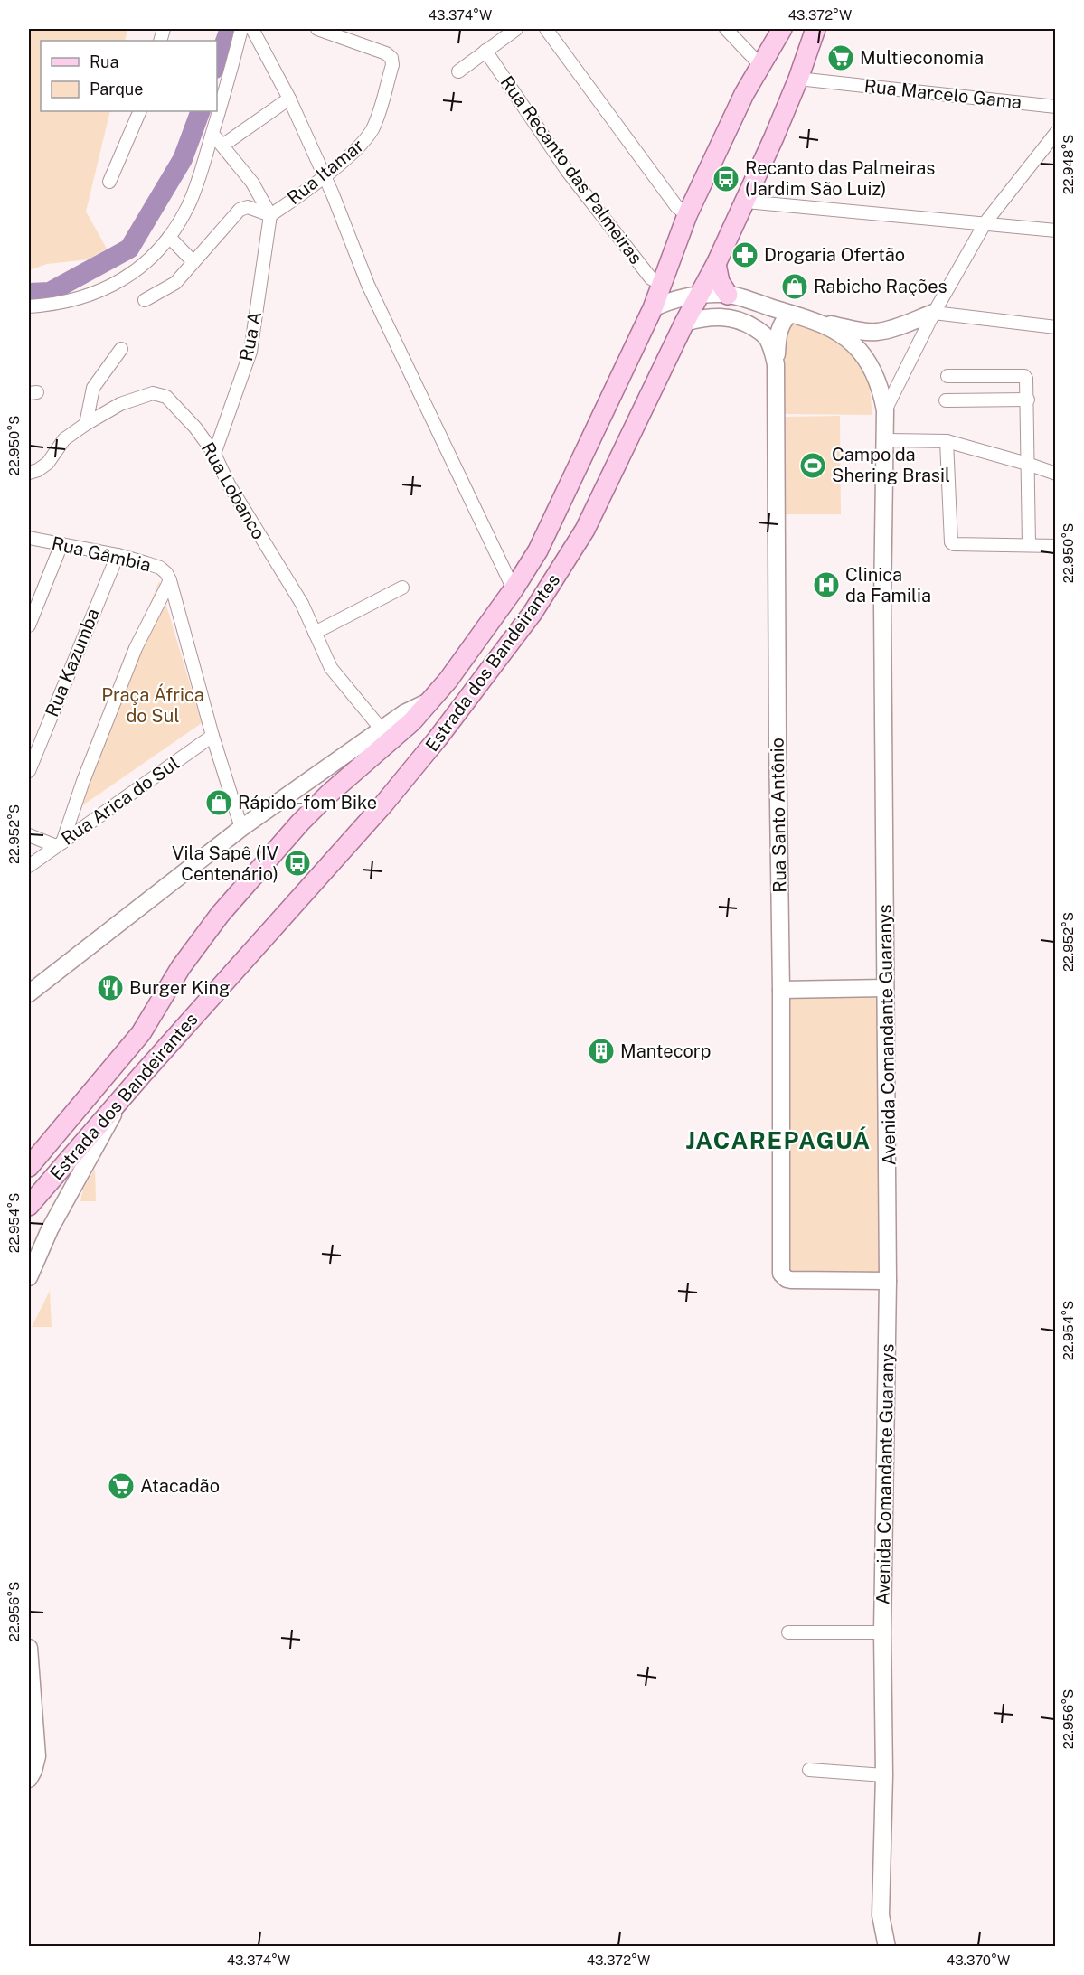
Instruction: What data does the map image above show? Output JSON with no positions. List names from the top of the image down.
{
  "streets": {
    "main road": ["Estrada dos Bandeirantes"],
    "street": [
      "Rua Marcelo Gama",
      "Rua Recanto das Palmeiras",
      "Rua Itamar",
      "Rua A",
      "Rua Lobanco",
      "Rua Gâmbia",
      "Rua Kazumba",
      "Rua Arica do Sul",
      "Rua Santo Antônio",
      "Avenida Comandante Guaranys"
    ]
  },
  "crossings": [
    ["Rua Marcelo Gama", "Estrada dos Bandeirantes"],
    ["Rua Recanto das Palmeiras", "Estrada dos Bandeirantes"],
    ["Rua Itamar", "Rua A"],
    ["Rua A", "Rua Lobanco"],
    ["Rua Lobanco", "Estrada dos Bandeirantes"],
    ["Rua Gâmbia", "Rua Kazumba"],
    ["Rua Gâmbia", "Estrada dos Bandeirantes"],
    ["Rua Gâmbia", "Rua Arica do Sul"],
    ["Estrada dos Bandeirantes", "Rua Santo Antônio"],
    ["Estrada dos Bandeirantes", "Avenida Comandante Guaranys"],
    ["Rua Santo Antônio", "Avenida Comandante Guaranys"]
  ],
  "districts": ["JACAREPAGUÁ"],
  "parks": ["Praça África do Sul"],
  "places": {
    "supermarket": ["Multieconomia", "Atacadão"],
    "bus stop": ["Recanto das Palmeiras (Jardim São Luiz)", "Vila Sapê (IV Centenário)"],
    "pharmacy": ["Drogaria Ofertão"],
    "shop": ["Rabicho Rações", "Rápido-fom Bike"],
    "sports": ["Campo da Shering Brasil"],
    "hospital": ["Clinica da Familia"],
    "restaurant": ["Burger King"],
    "building": ["Mantecorp"]
  },
  "legend": ["Rua", "Parque"],
  "coordinates": [
    "43.374°W",
    "43.372°W",
    "22.948°S",
    "22.950°S",
    "22.952°S",
    "22.954°S",
    "22.956°S",
    "43.370°W"
  ]
}
